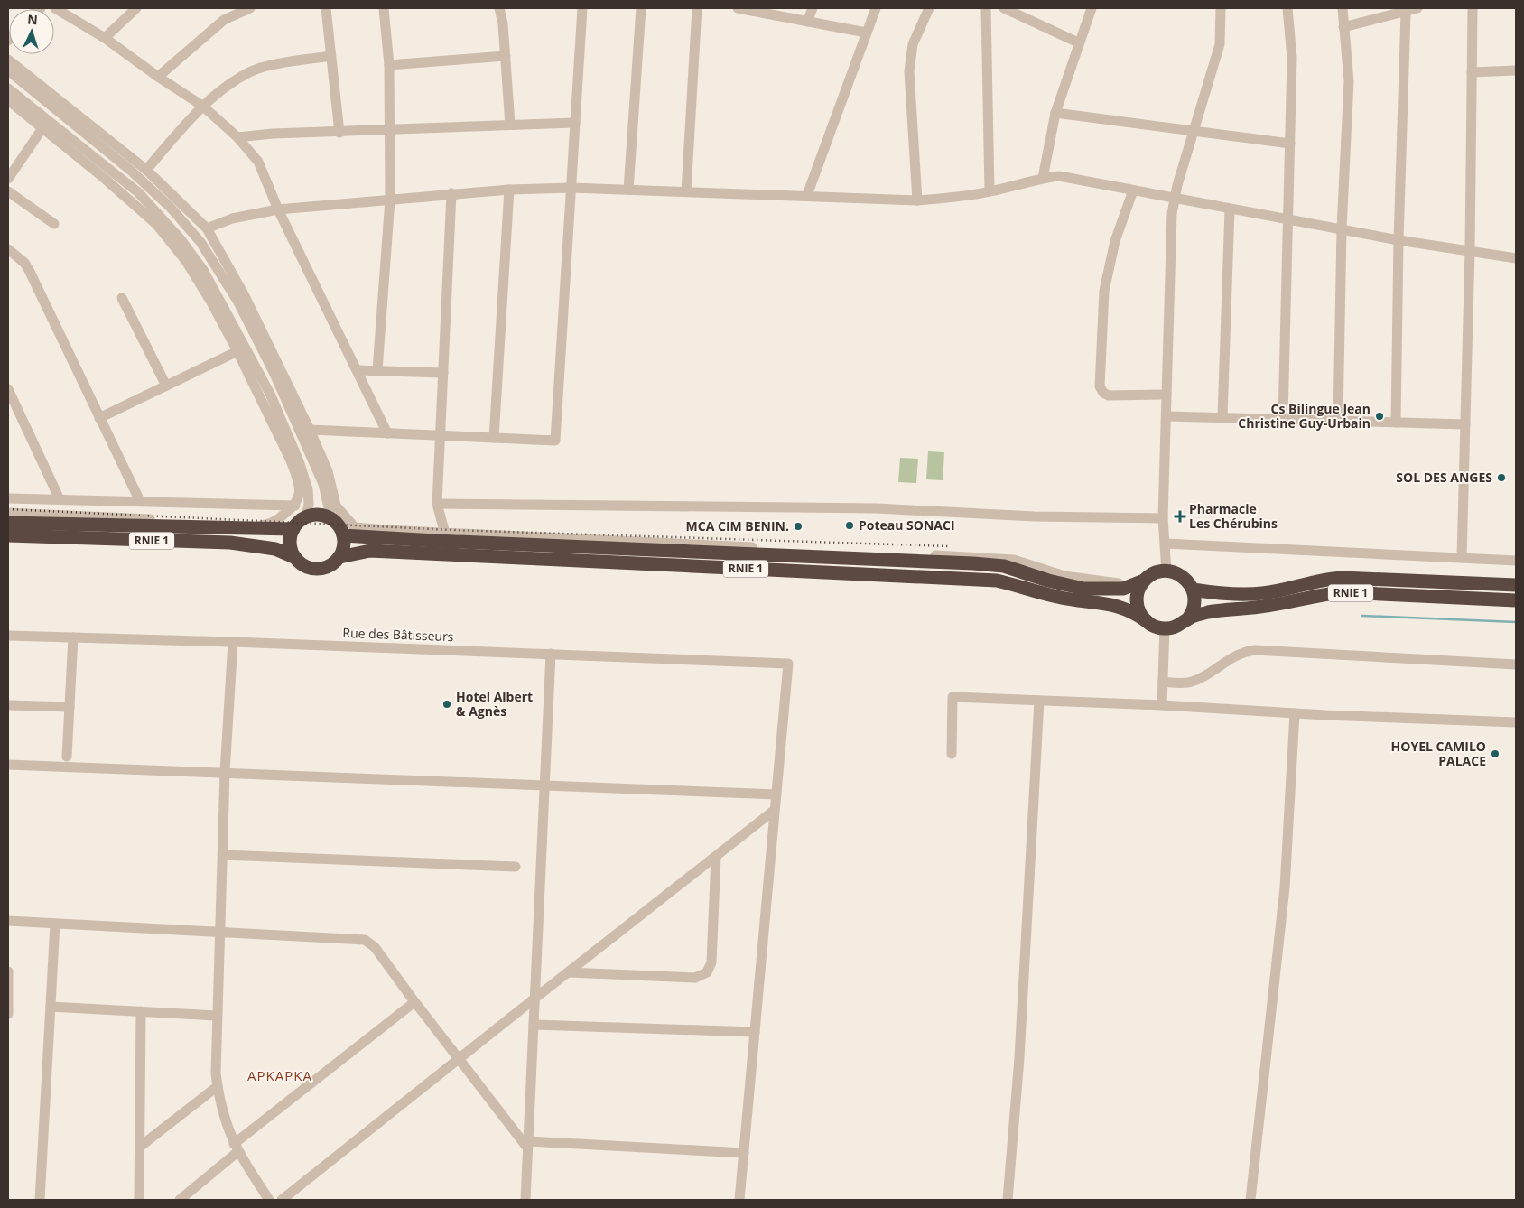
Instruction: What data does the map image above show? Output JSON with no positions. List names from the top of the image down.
{
  "streets": {
    "highway": ["RNIE 1"],
    "street": ["Rue des Bâtisseurs"]
  },
  "districts": ["APKAPKA"],
  "places": {
    "other": [
      "Cs Bilingue Jean Christine Guy-Urbain",
      "SOL DES ANGES",
      "Poteau SONACI",
      "MCA CIM BENIN.",
      "Hotel Albert & Agnès",
      "HOYEL CAMILO PALACE"
    ],
    "health": ["Pharmacie Les Chérubins"]
  },
  "north": "top"
}
